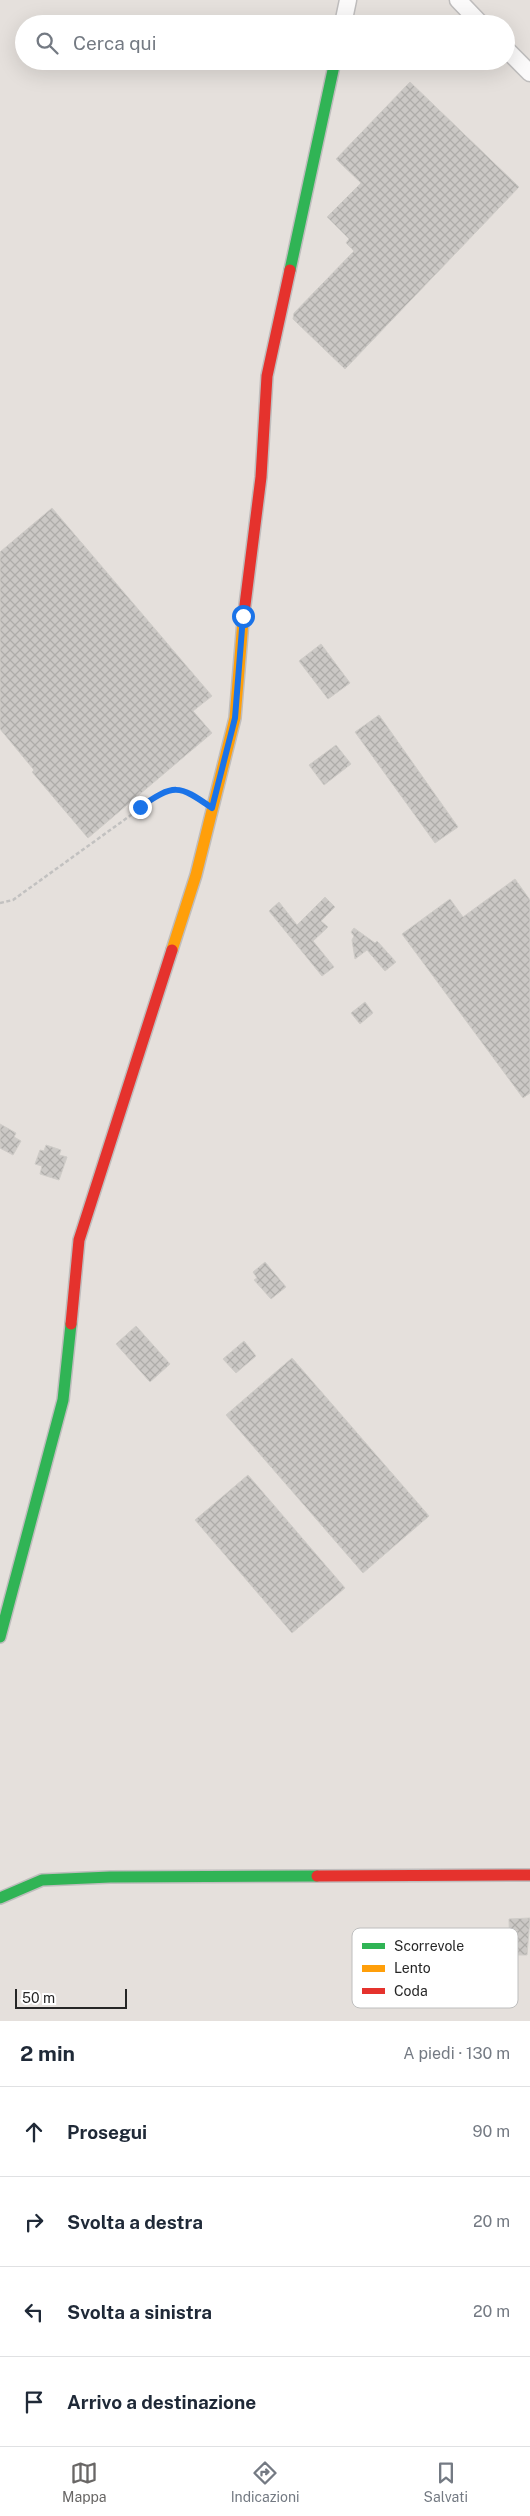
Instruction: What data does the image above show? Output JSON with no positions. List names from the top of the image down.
{
  "legend": ["Scorrevole", "Lento", "Coda"],
  "scale_bar": "50 m",
  "page": {
    "search": "Cerca qui",
    "scale": "50 m",
    "heading": ["2 min", "A piedi · 130 m"],
    "list": [
      ["Prosegui", "90 m"],
      ["Svolta a destra", "20 m"],
      ["Svolta a sinistra", "20 m"],
      "Arrivo a destinazione"
    ],
    "nav": ["Mappa", "Indicazioni", "Salvati"]
  }
}
